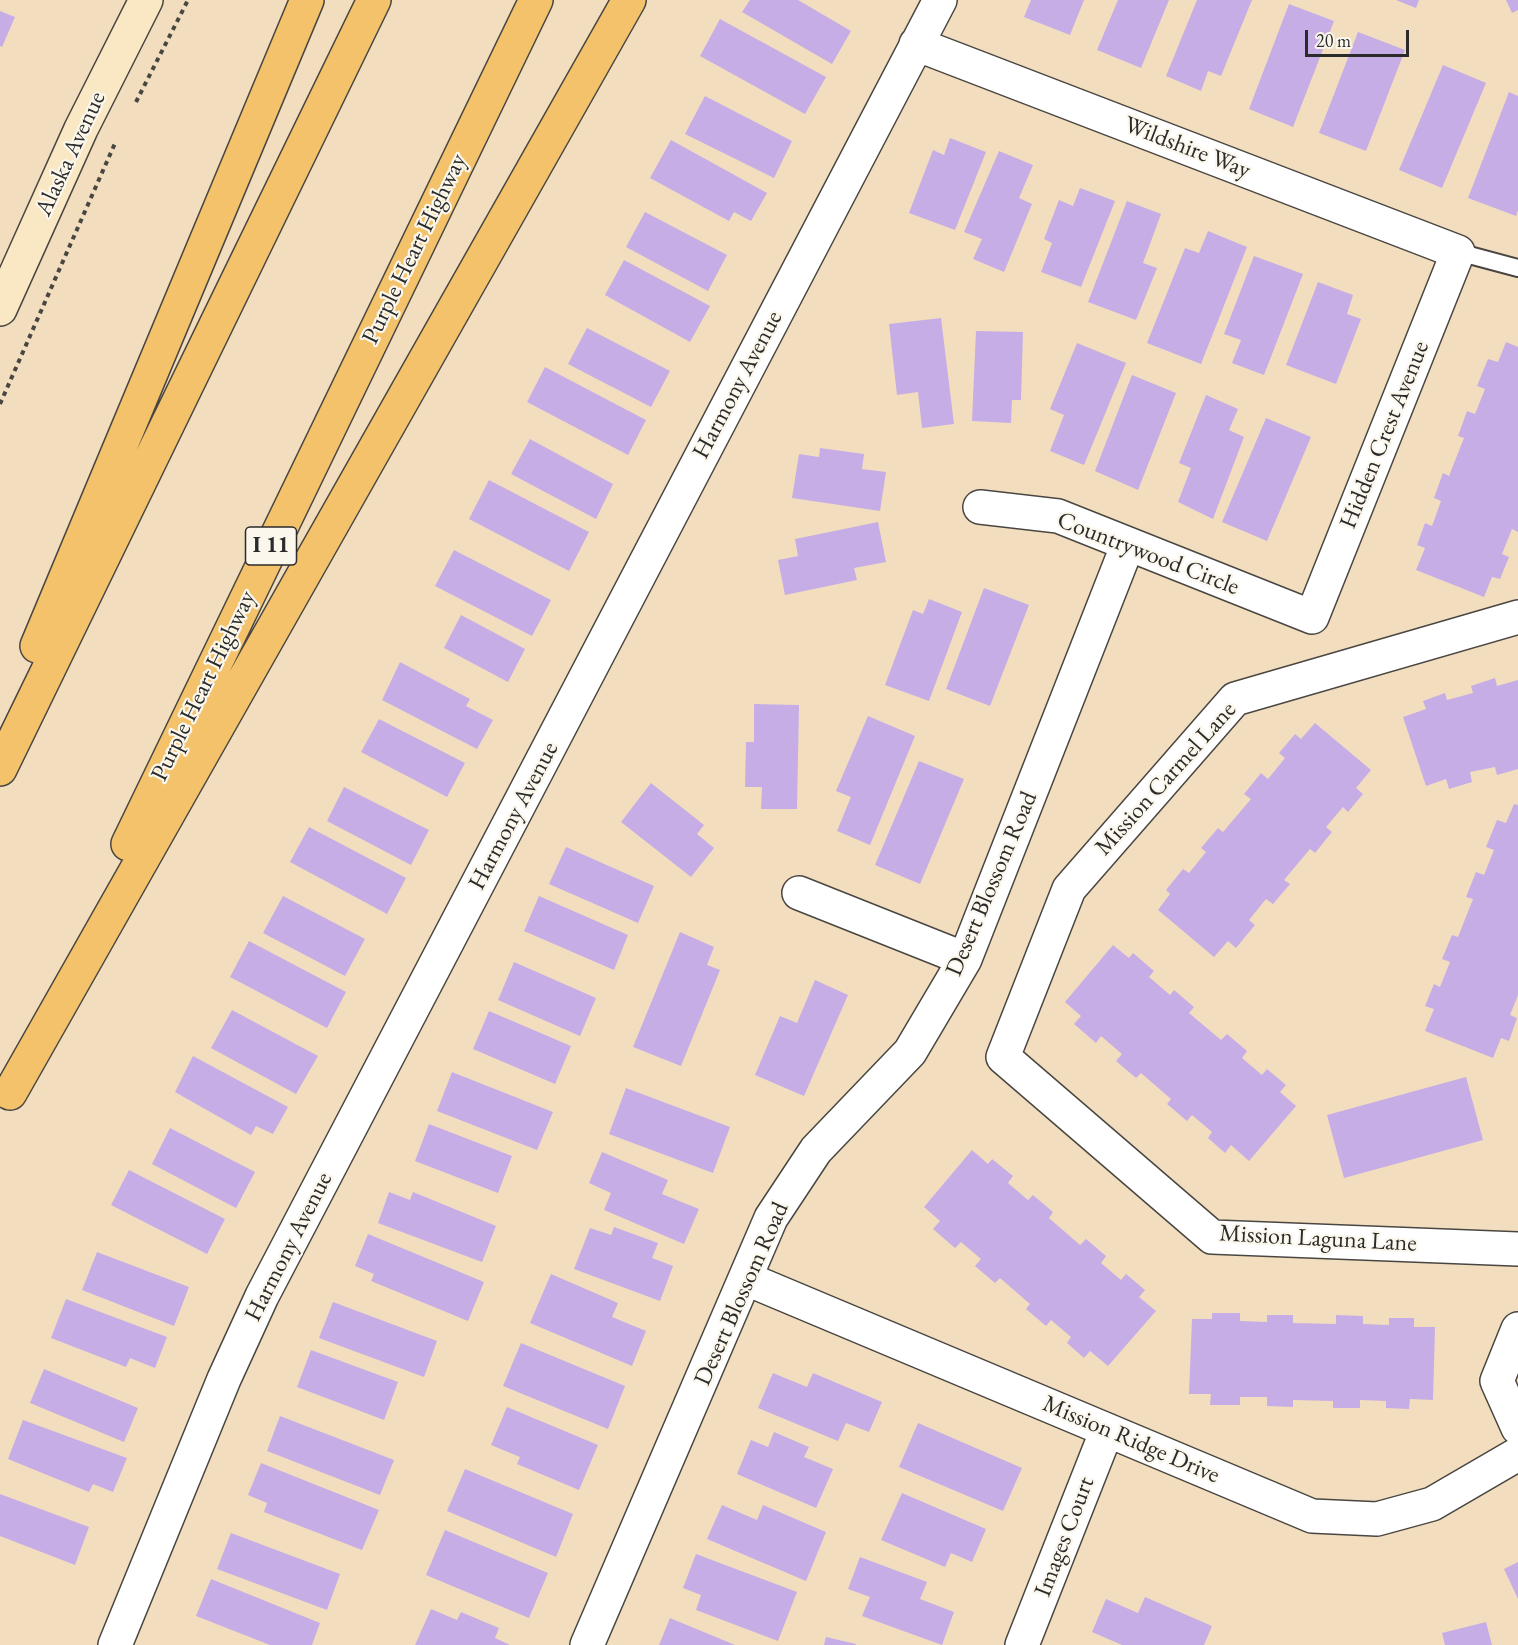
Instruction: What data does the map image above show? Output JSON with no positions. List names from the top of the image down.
{
  "streets": {
    "highway": ["Purple Heart Highway", "I 11"],
    "street": [
      "Wildshire Way",
      "Alaska Avenue",
      "Harmony Avenue",
      "Hidden Crest Avenue",
      "Countrywood Circle",
      "Mission Carmel Lane",
      "Desert Blossom Road",
      "Mission Laguna Lane",
      "Mission Ridge Drive",
      "Images Court"
    ]
  },
  "crossings": [
    ["Wildshire Way", "Harmony Avenue"],
    ["Wildshire Way", "Hidden Crest Avenue"],
    ["Hidden Crest Avenue", "Countrywood Circle"],
    ["Countrywood Circle", "Desert Blossom Road"],
    ["Mission Carmel Lane", "Mission Laguna Lane"],
    ["Desert Blossom Road", "Mission Ridge Drive"],
    ["Mission Ridge Drive", "Images Court"]
  ],
  "scale_bar": "20 m"
}
